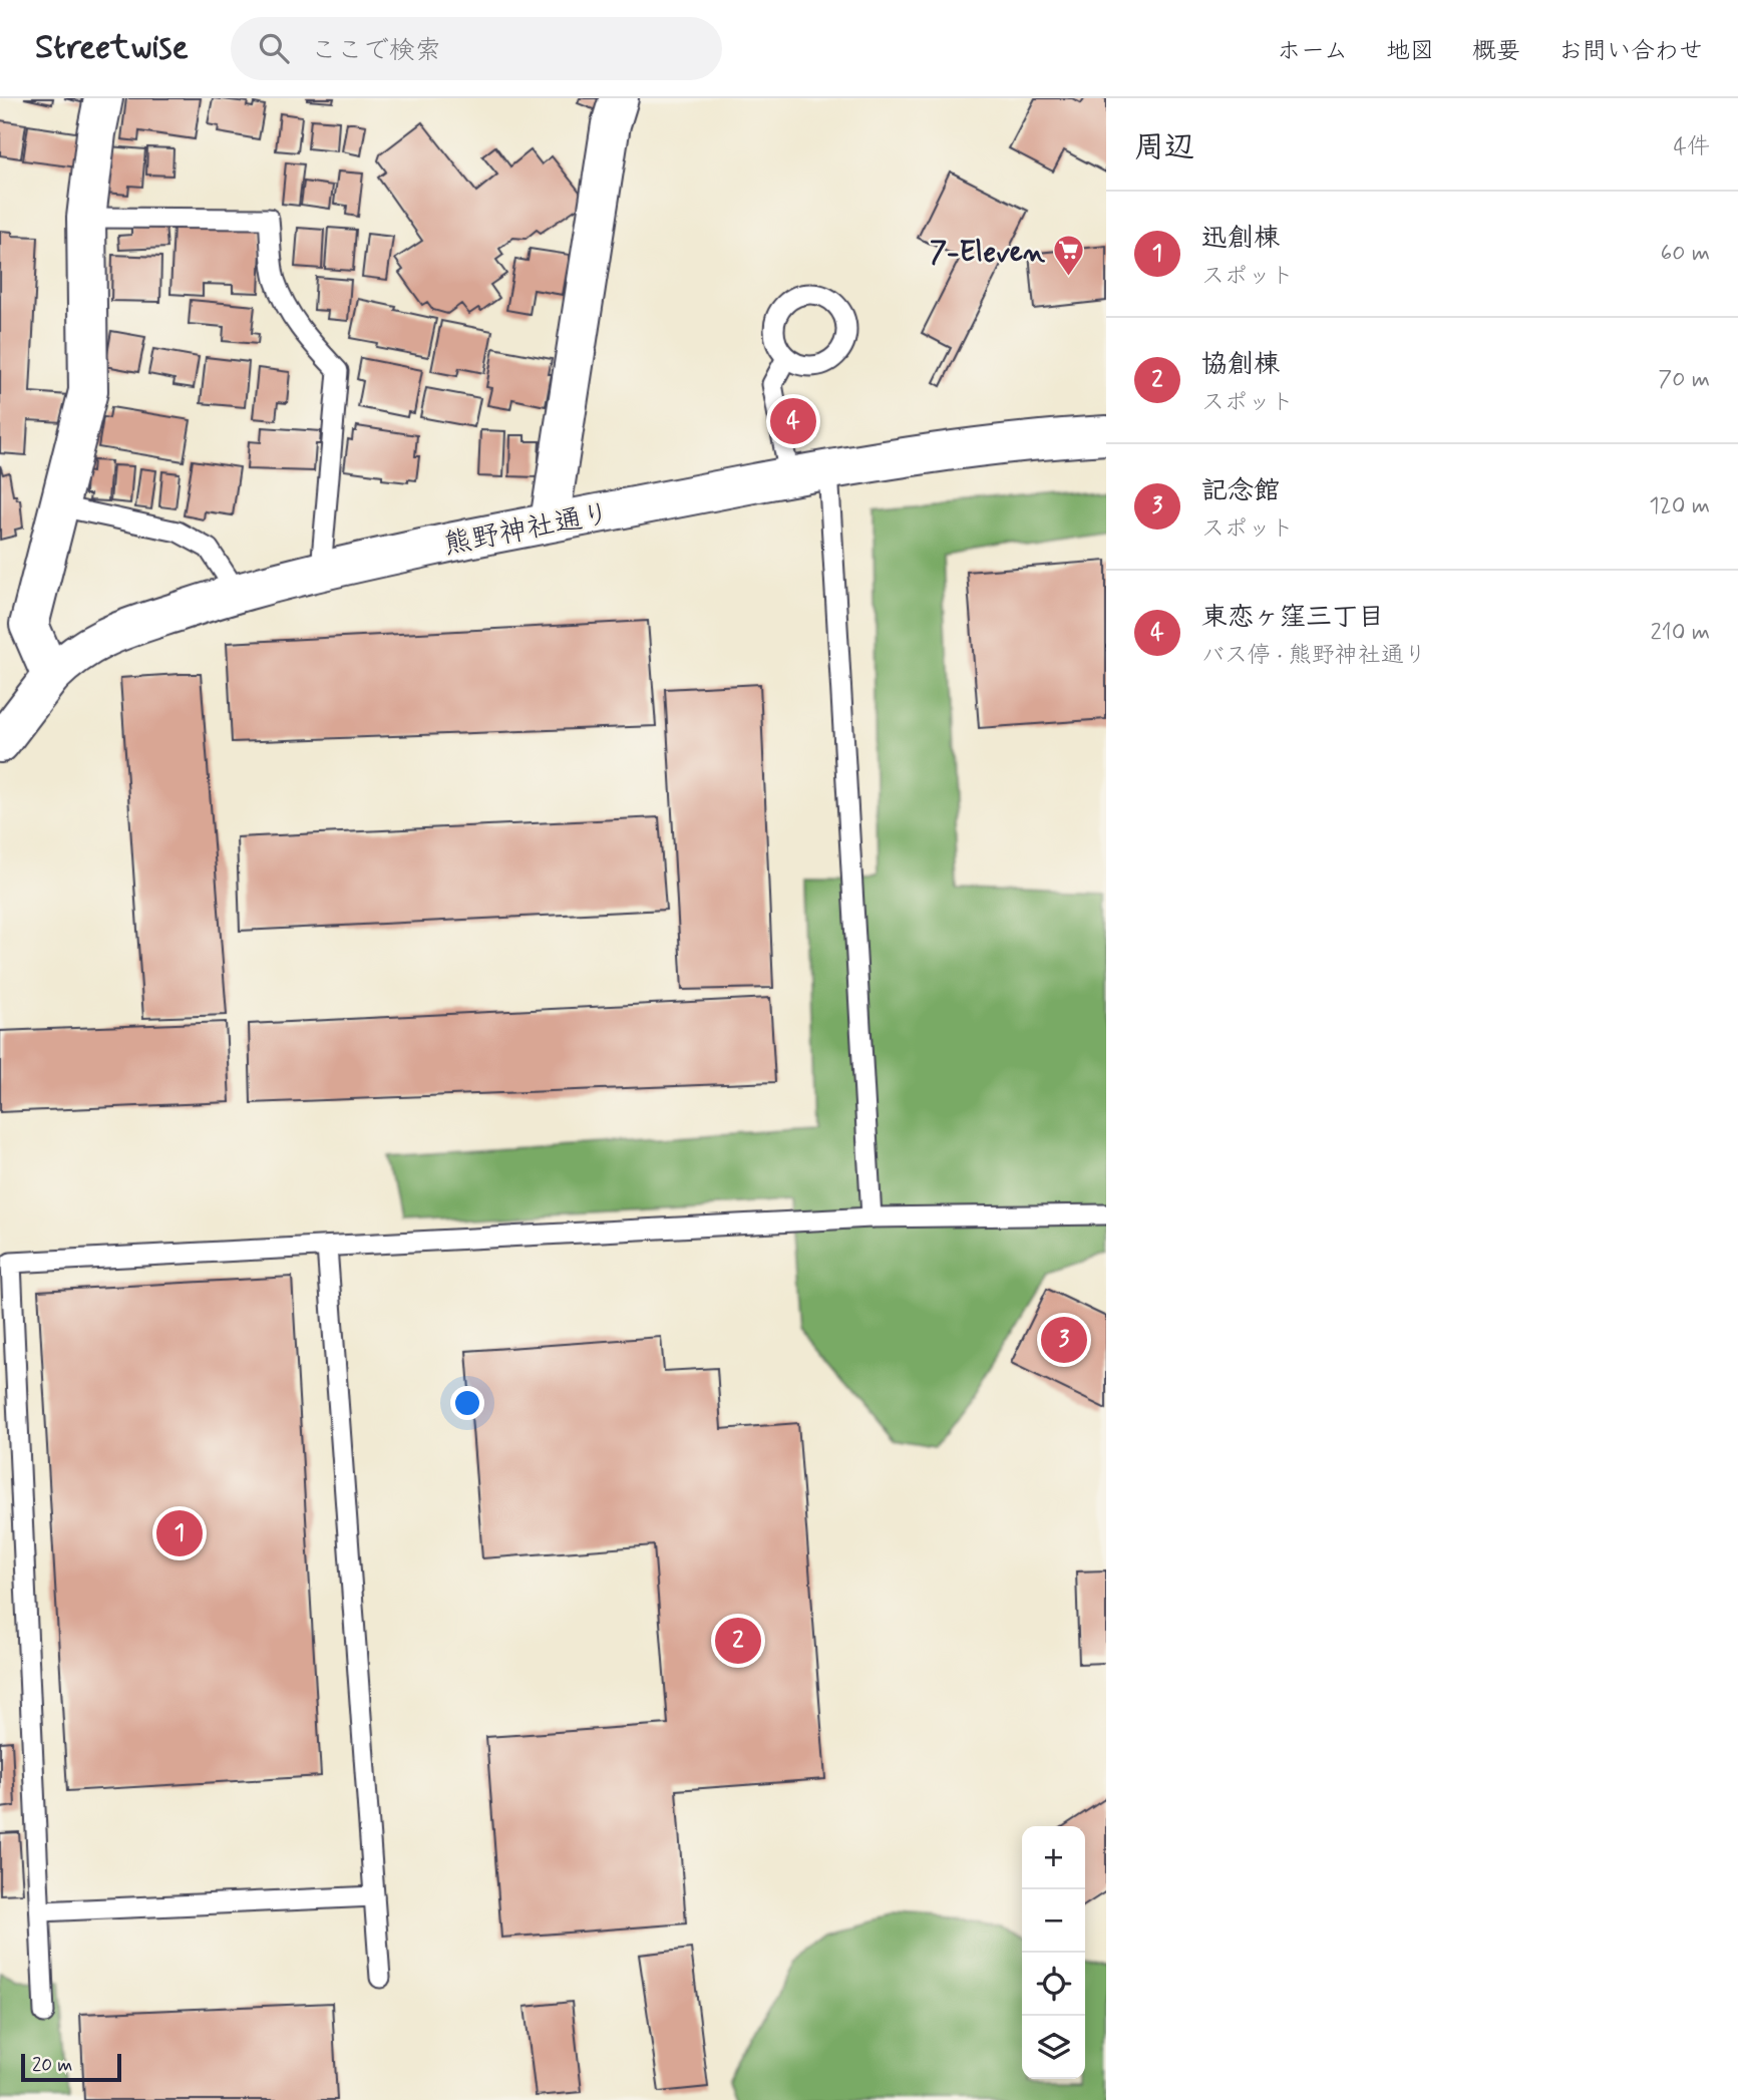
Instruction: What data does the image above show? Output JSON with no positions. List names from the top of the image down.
{
  "streets": {
    "street": ["熊野神社通り"]
  },
  "places": {
    "supermarket": ["7-Eleven"]
  },
  "scale_bar": "20 m",
  "page": {
    "header": "Streetwise",
    "search": "ここで検索",
    "nav": [
      "ホーム",
      "地図",
      "概要",
      "お問い合わせ"
    ],
    "heading": ["周辺", "4件"],
    "list": [
      {
        "mark": "1",
        "name": "迅創棟",
        "note": "スポット",
        "value": "60 m"
      },
      {
        "mark": "2",
        "name": "協創棟",
        "note": "スポット",
        "value": "70 m"
      },
      {
        "mark": "3",
        "name": "記念館",
        "note": "スポット",
        "value": "120 m"
      },
      {
        "mark": "4",
        "name": "東恋ヶ窪三丁目",
        "note": "バス停 · 熊野神社通り",
        "value": "210 m"
      }
    ],
    "pins": [
      "4",
      "3",
      "1",
      "2"
    ],
    "map_buttons": ["+", "−"],
    "scale": "20 m"
  }
}
